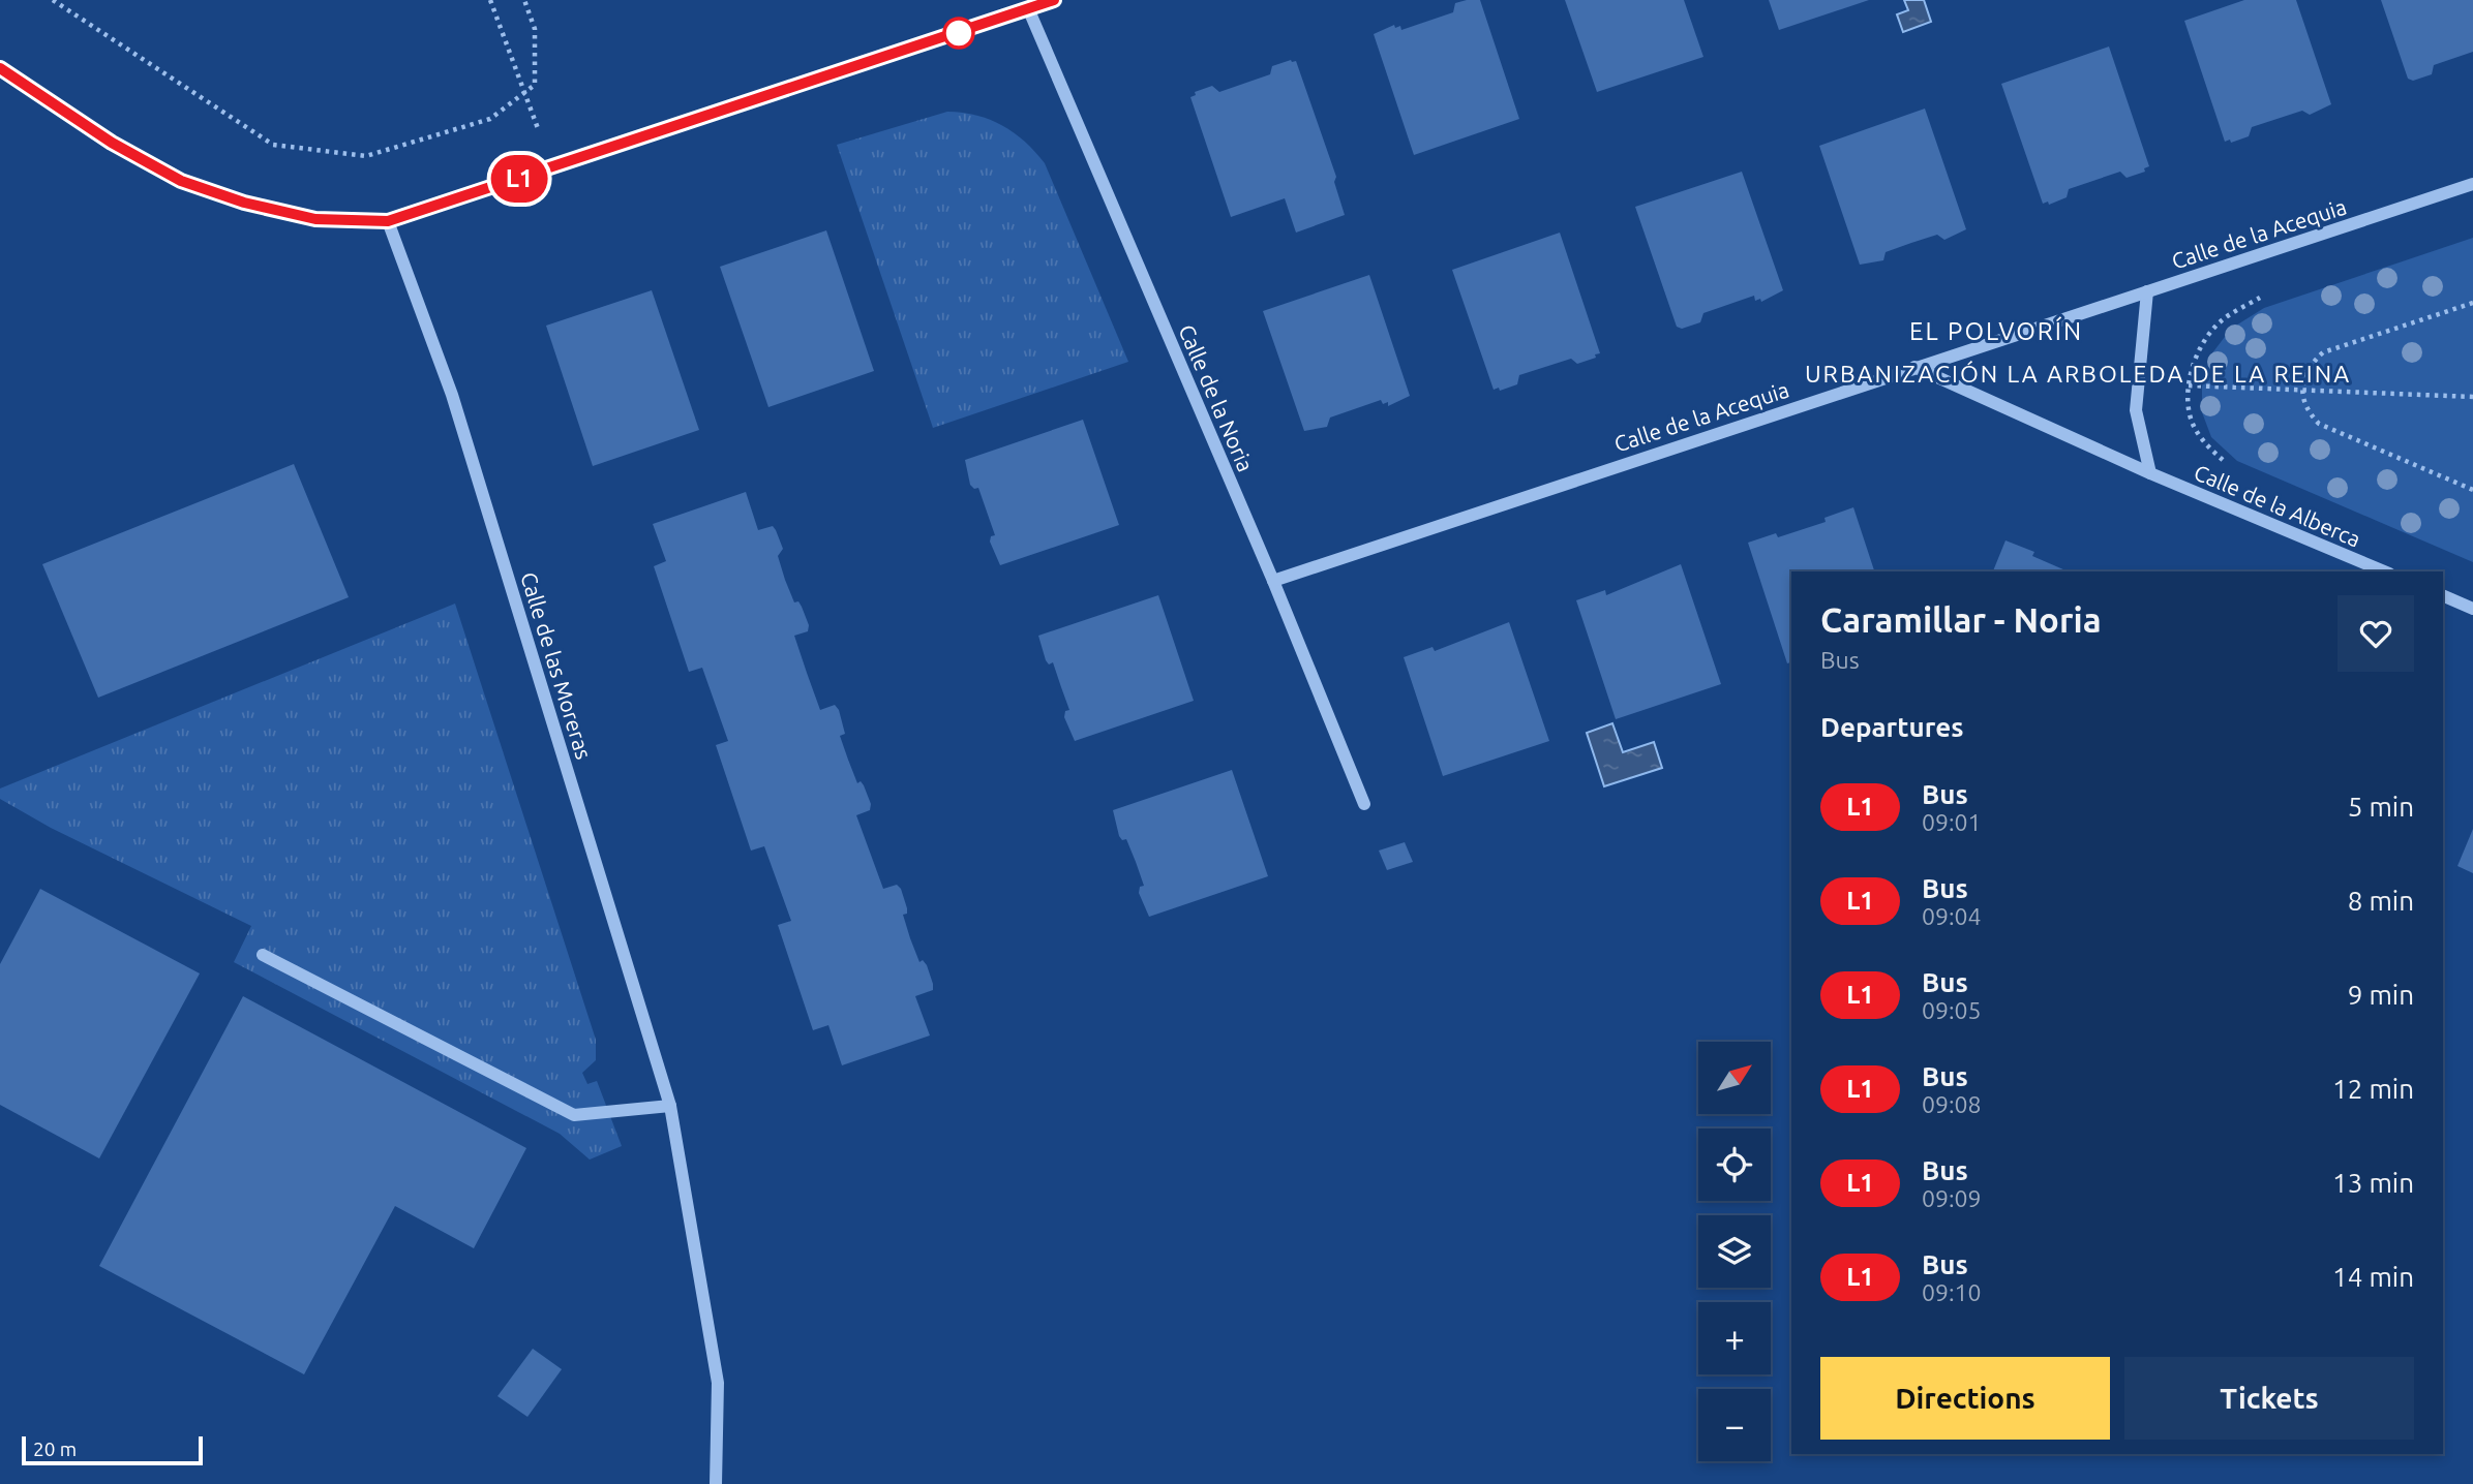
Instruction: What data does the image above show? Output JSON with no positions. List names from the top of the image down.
{
  "streets": {
    "street": [
      "Calle de la Acequia",
      "Calle de la Noria",
      "Calle de la Alberca",
      "Calle de las Moreras"
    ]
  },
  "crossings": [
    ["Calle de la Acequia", "Calle de la Noria"],
    ["Calle de la Acequia", "Calle de la Alberca"]
  ],
  "districts": ["EL POLVORÍN", "URBANIZACIÓN LA ARBOLEDA DE LA REINA"],
  "lines": ["bus line L1"],
  "scale_bar": "20 m",
  "north": "top right",
  "page": {
    "on_map": "L1",
    "heading": [
      ["Caramillar - Noria", "Bus"],
      "Departures"
    ],
    "list": [
      {
        "mark": "L1",
        "name": "Bus",
        "note": "09:01",
        "value": "5 min"
      },
      {
        "mark": "L1",
        "name": "Bus",
        "note": "09:04",
        "value": "8 min"
      },
      {
        "mark": "L1",
        "name": "Bus",
        "note": "09:05",
        "value": "9 min"
      },
      {
        "mark": "L1",
        "name": "Bus",
        "note": "09:08",
        "value": "12 min"
      },
      {
        "mark": "L1",
        "name": "Bus",
        "note": "09:09",
        "value": "13 min"
      },
      {
        "mark": "L1",
        "name": "Bus",
        "note": "09:10",
        "value": "14 min"
      }
    ],
    "map_buttons": ["+", "−"],
    "buttons": ["Directions", "Tickets"],
    "scale": "20 m"
  }
}
